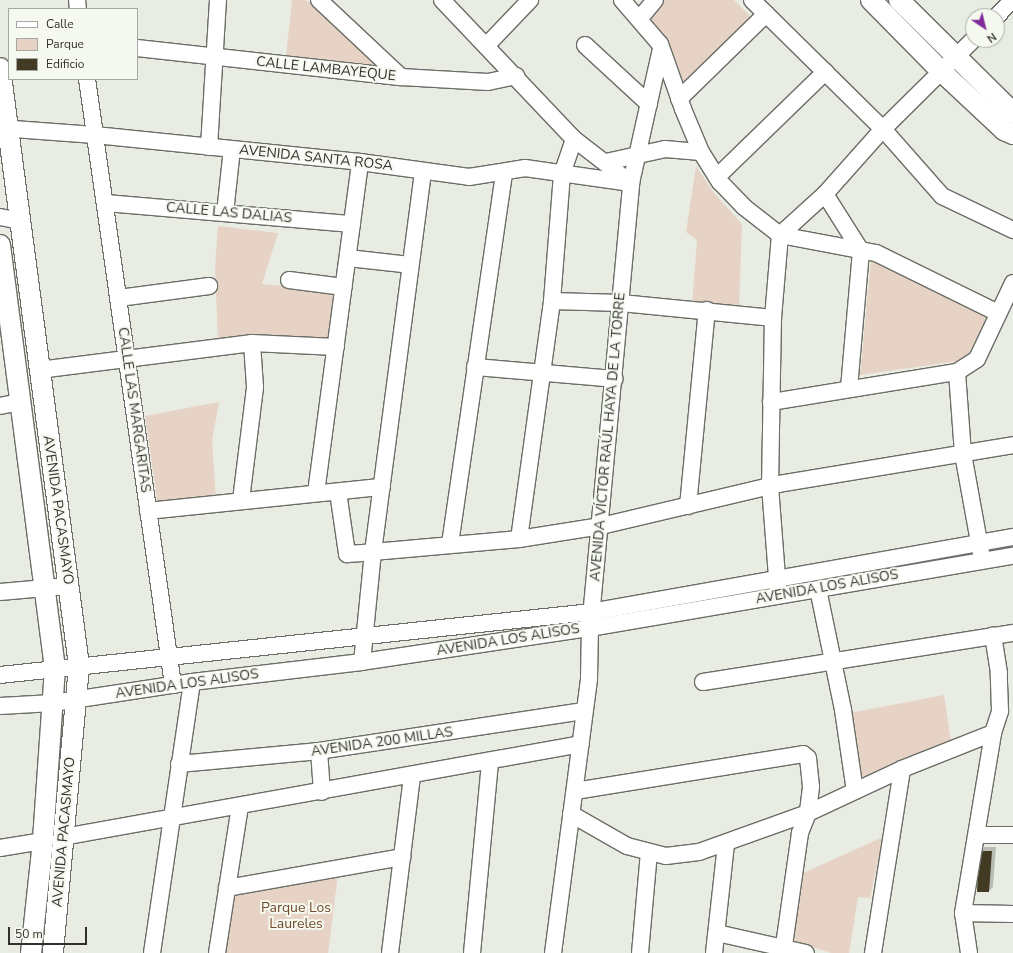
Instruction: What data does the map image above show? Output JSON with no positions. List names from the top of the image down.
{
  "streets": {
    "main road": ["AVENIDA PACASMAYO"],
    "street": [
      "CALLE LAMBAYEQUE",
      "AVENIDA SANTA ROSA",
      "CALLE LAS DALIAS",
      "CALLE LAS MARGARITAS",
      "AVENIDA VÍCTOR RAÚL HAYA DE LA TORRE",
      "AVENIDA LOS ALISOS",
      "AVENIDA 200 MILLAS"
    ]
  },
  "crossings": [
    ["AVENIDA SANTA ROSA", "CALLE LAS MARGARITAS"],
    ["AVENIDA SANTA ROSA", "AVENIDA VÍCTOR RAÚL HAYA DE LA TORRE"],
    ["AVENIDA SANTA ROSA", "AVENIDA PACASMAYO"],
    ["CALLE LAS DALIAS", "CALLE LAS MARGARITAS"],
    ["CALLE LAS MARGARITAS", "AVENIDA LOS ALISOS"],
    ["AVENIDA VÍCTOR RAÚL HAYA DE LA TORRE", "AVENIDA LOS ALISOS"],
    ["AVENIDA VÍCTOR RAÚL HAYA DE LA TORRE", "AVENIDA 200 MILLAS"],
    ["AVENIDA PACASMAYO", "AVENIDA LOS ALISOS"]
  ],
  "parks": ["Parque Los Laureles"],
  "legend": ["Calle", "Parque", "Edificio"],
  "scale_bar": "50 m",
  "north": "bottom right"
}
